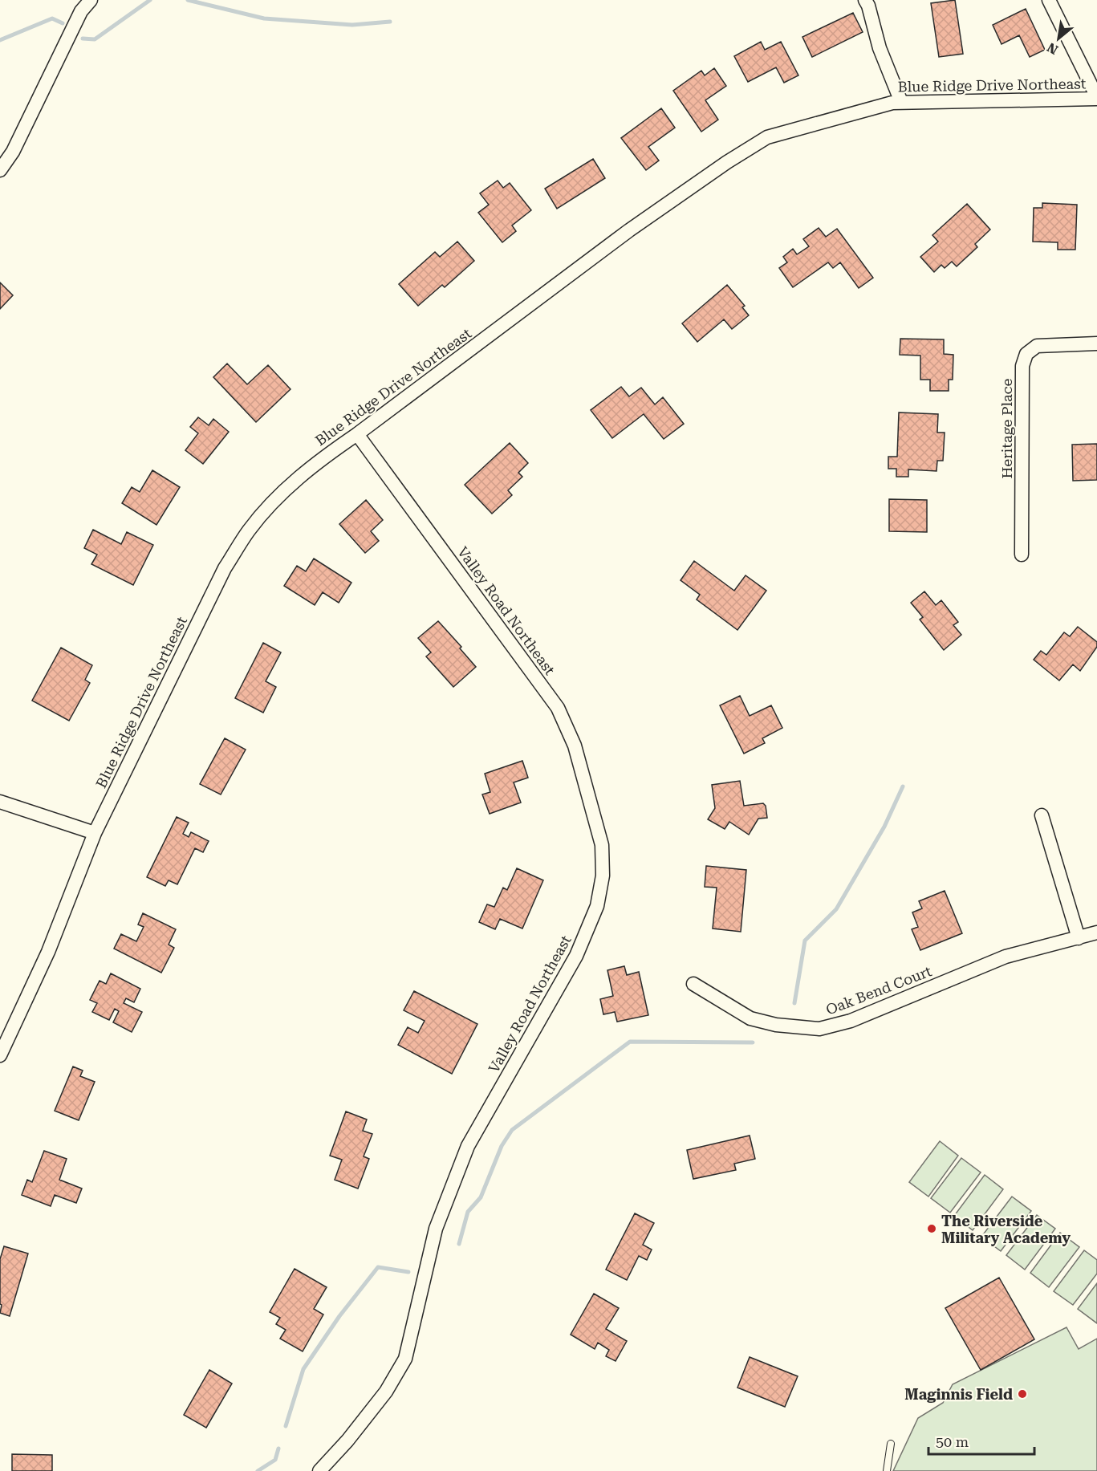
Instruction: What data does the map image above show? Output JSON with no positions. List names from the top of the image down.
{
  "streets": {
    "street": [
      "Blue Ridge Drive Northeast",
      "Heritage Place",
      "Valley Road Northeast",
      "Oak Bend Court"
    ]
  },
  "crossings": [
    ["Blue Ridge Drive Northeast", "Valley Road Northeast"]
  ],
  "places": ["The Riverside Military Academy", "Maginnis Field"],
  "scale_bar": "50 m",
  "north": "bottom left"
}
